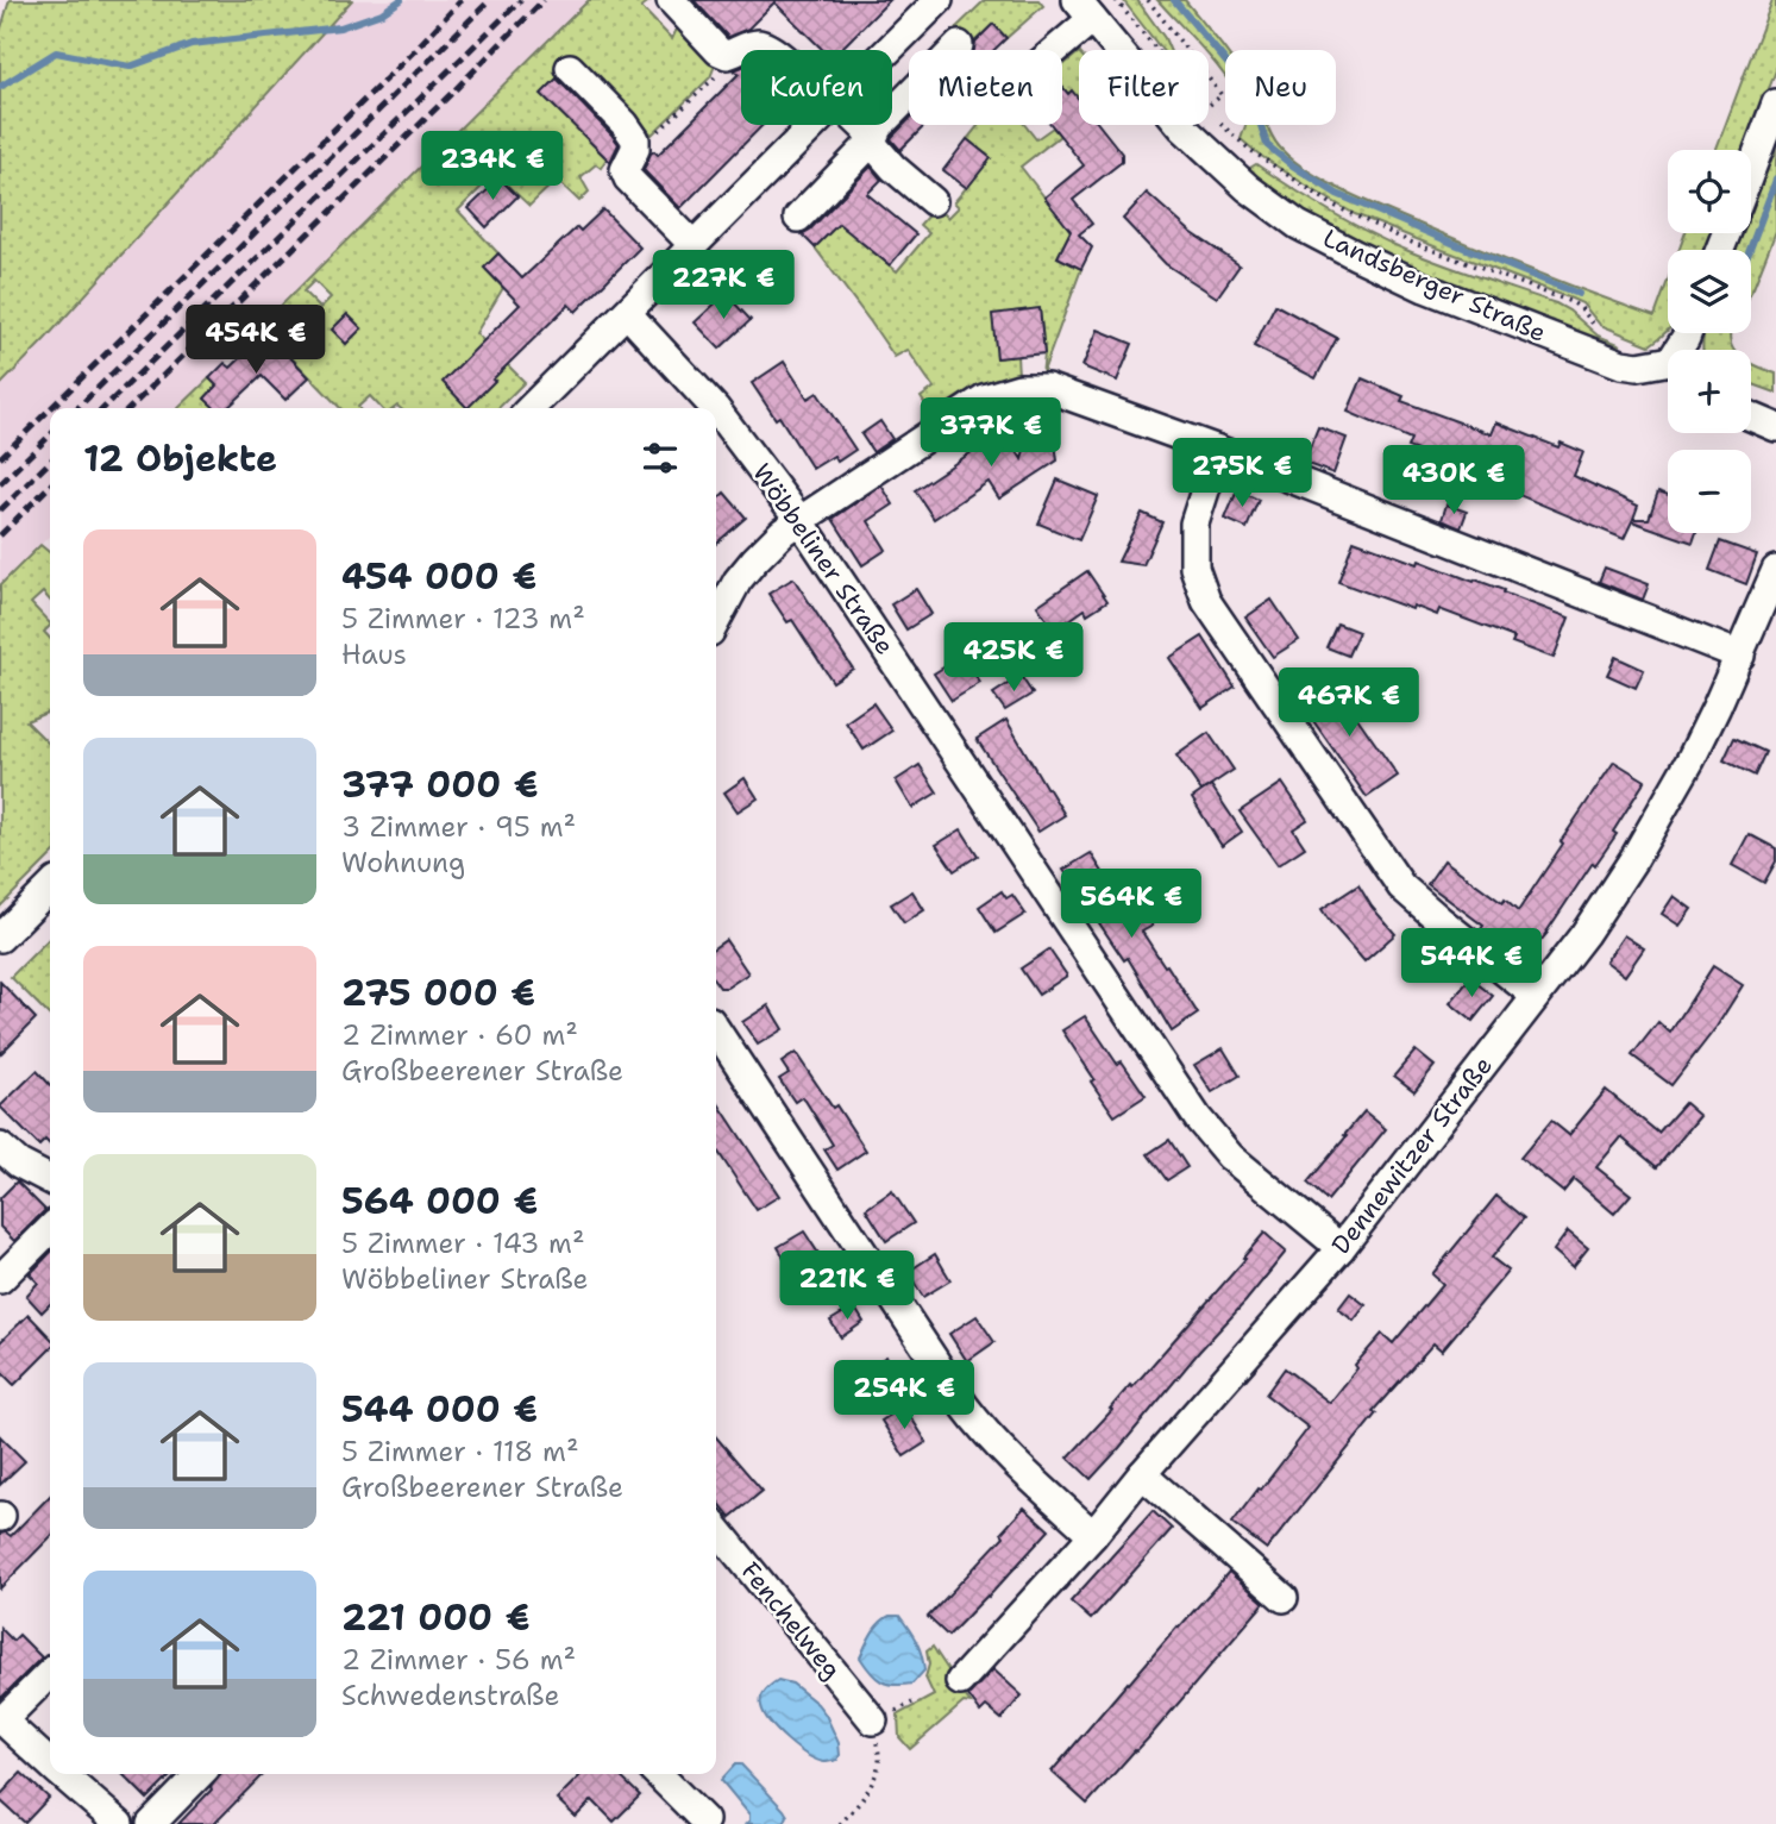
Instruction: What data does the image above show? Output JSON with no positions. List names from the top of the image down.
{
  "streets": {
    "street": [
      "Landsberger Straße",
      "Wöbbeliner Straße",
      "Dennewitzer Straße",
      "Fenchelweg"
    ]
  },
  "crossings": [
    ["Wöbbeliner Straße", "Dennewitzer Straße"]
  ],
  "page": {
    "chip": [
      "Kaufen",
      "Mieten",
      "Filter",
      "Neu"
    ],
    "price": [
      "234K €",
      "227K €",
      "454K €",
      "377K €",
      "275K €",
      "430K €",
      "425K €",
      "467K €",
      "564K €",
      "544K €",
      "221K €",
      "254K €"
    ],
    "map_buttons": ["+", "−"],
    "heading": "12 Objekte",
    "list": [
      {
        "name": "454 000 €",
        "note": "5 Zimmer · 123 m² · Haus"
      },
      {
        "name": "377 000 €",
        "note": "3 Zimmer · 95 m² · Wohnung"
      },
      {
        "name": "275 000 €",
        "note": "2 Zimmer · 60 m² · Großbeerener Straße"
      },
      {
        "name": "564 000 €",
        "note": "5 Zimmer · 143 m² · Wöbbeliner Straße"
      },
      {
        "name": "544 000 €",
        "note": "5 Zimmer · 118 m² · Großbeerener Straße"
      },
      {
        "name": "221 000 €",
        "note": "2 Zimmer · 56 m² · Schwedenstraße"
      }
    ]
  }
}
